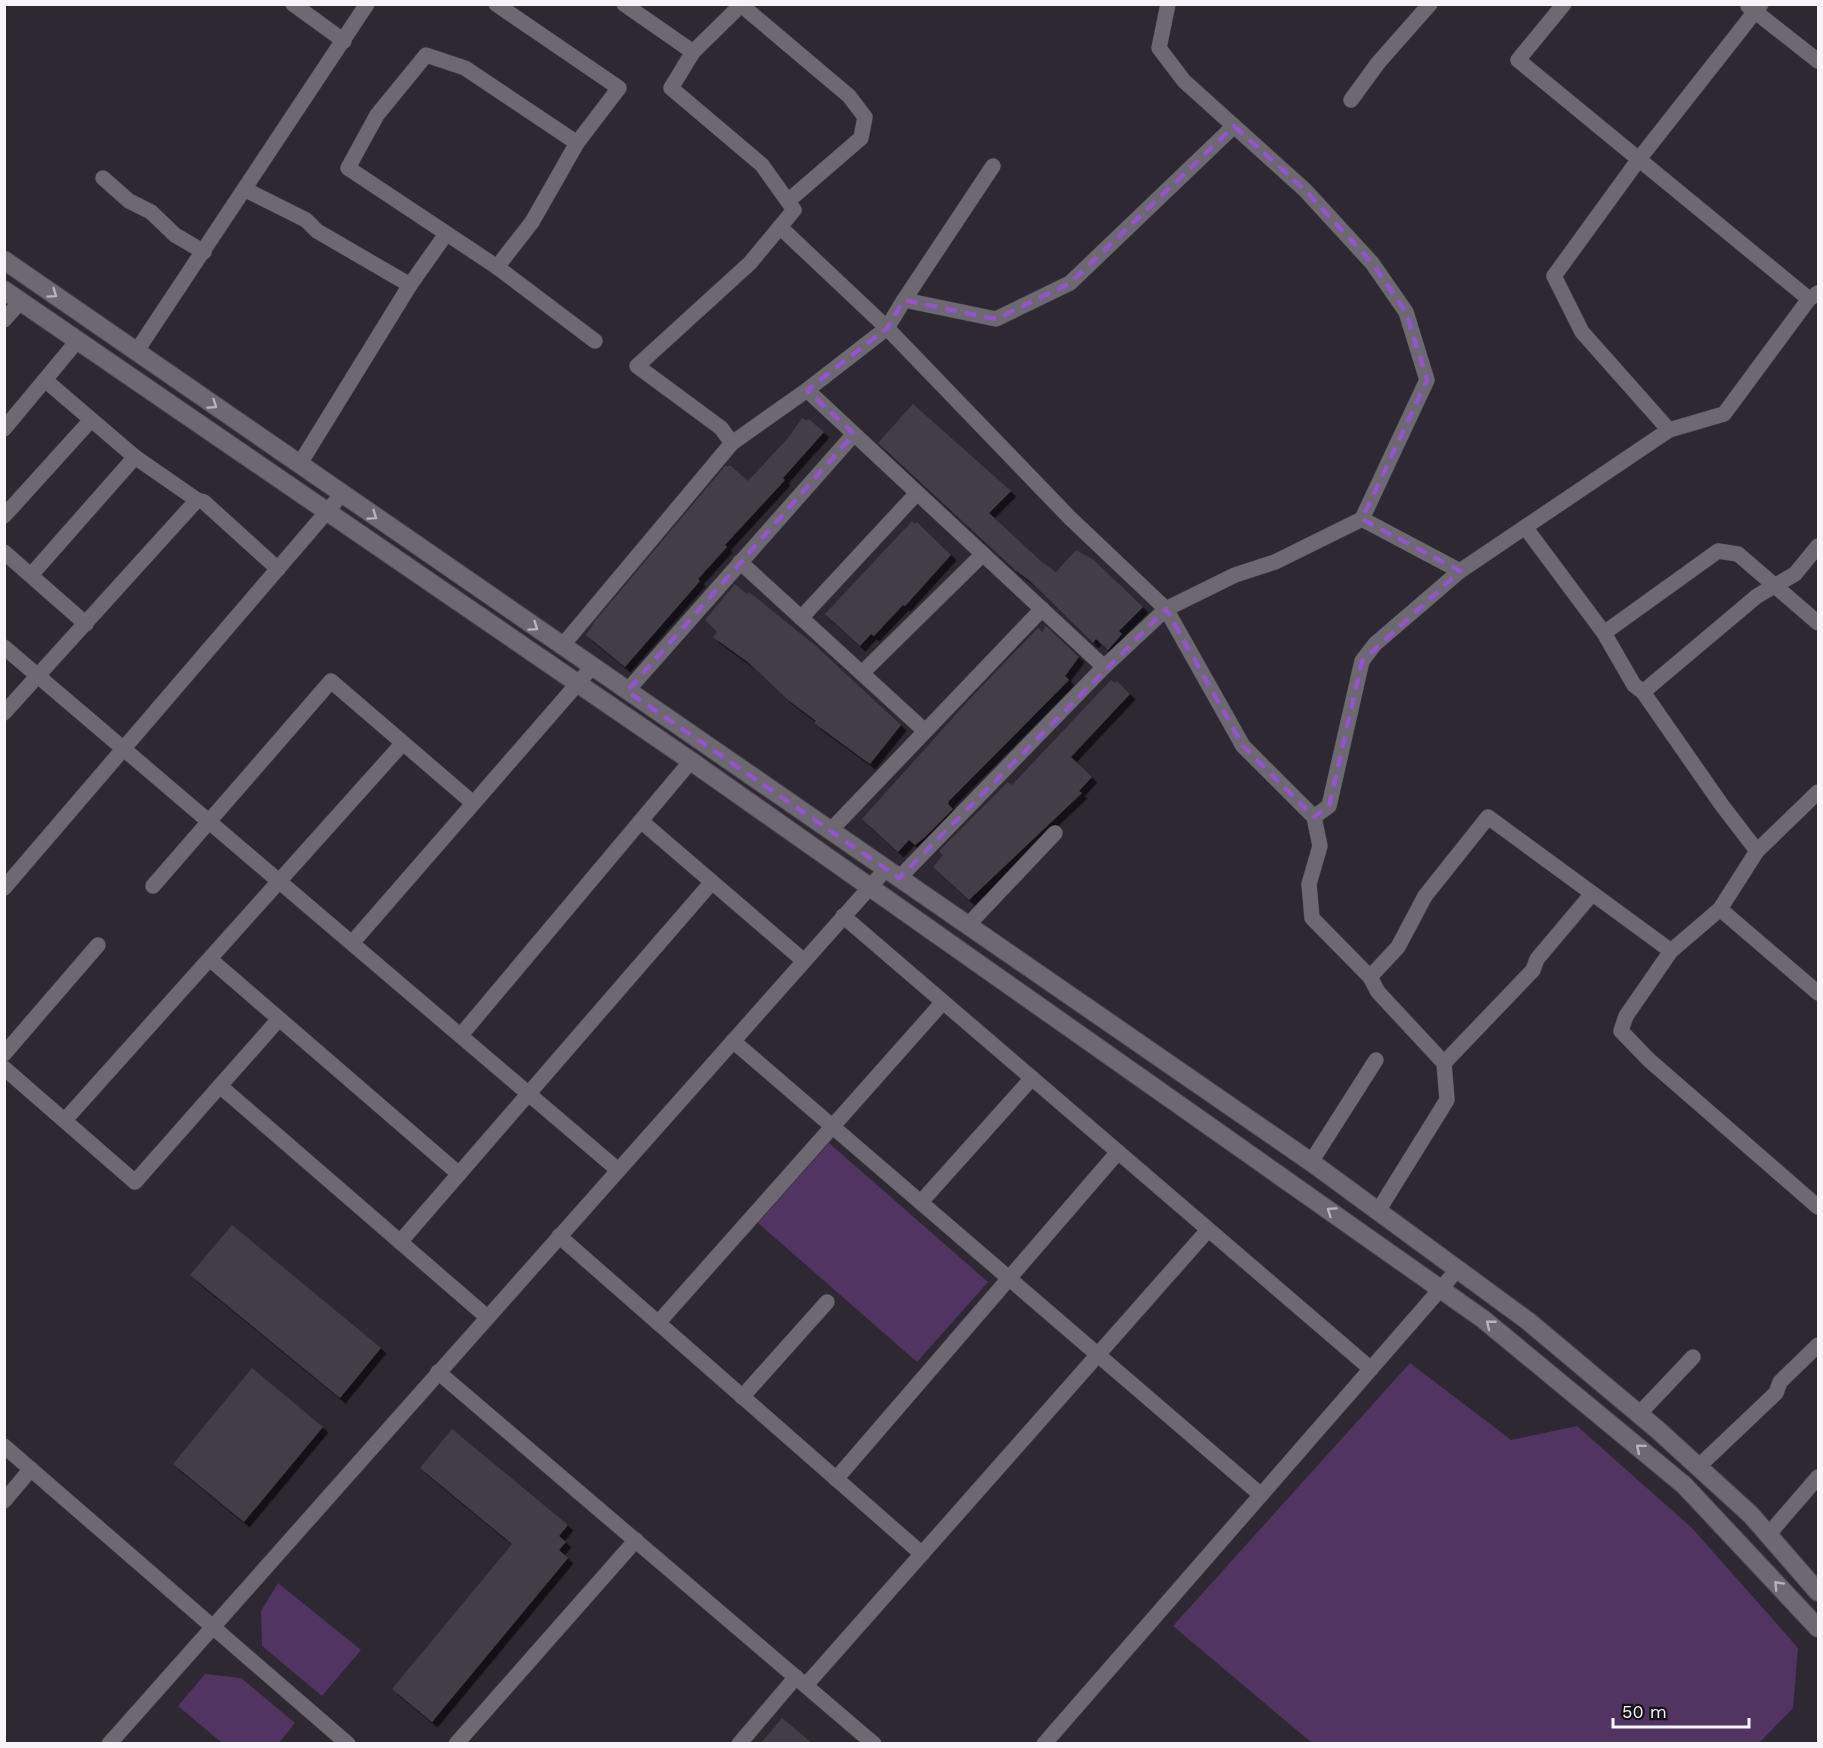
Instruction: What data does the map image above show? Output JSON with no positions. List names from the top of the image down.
{
  "scale_bar": "50 m"
}
